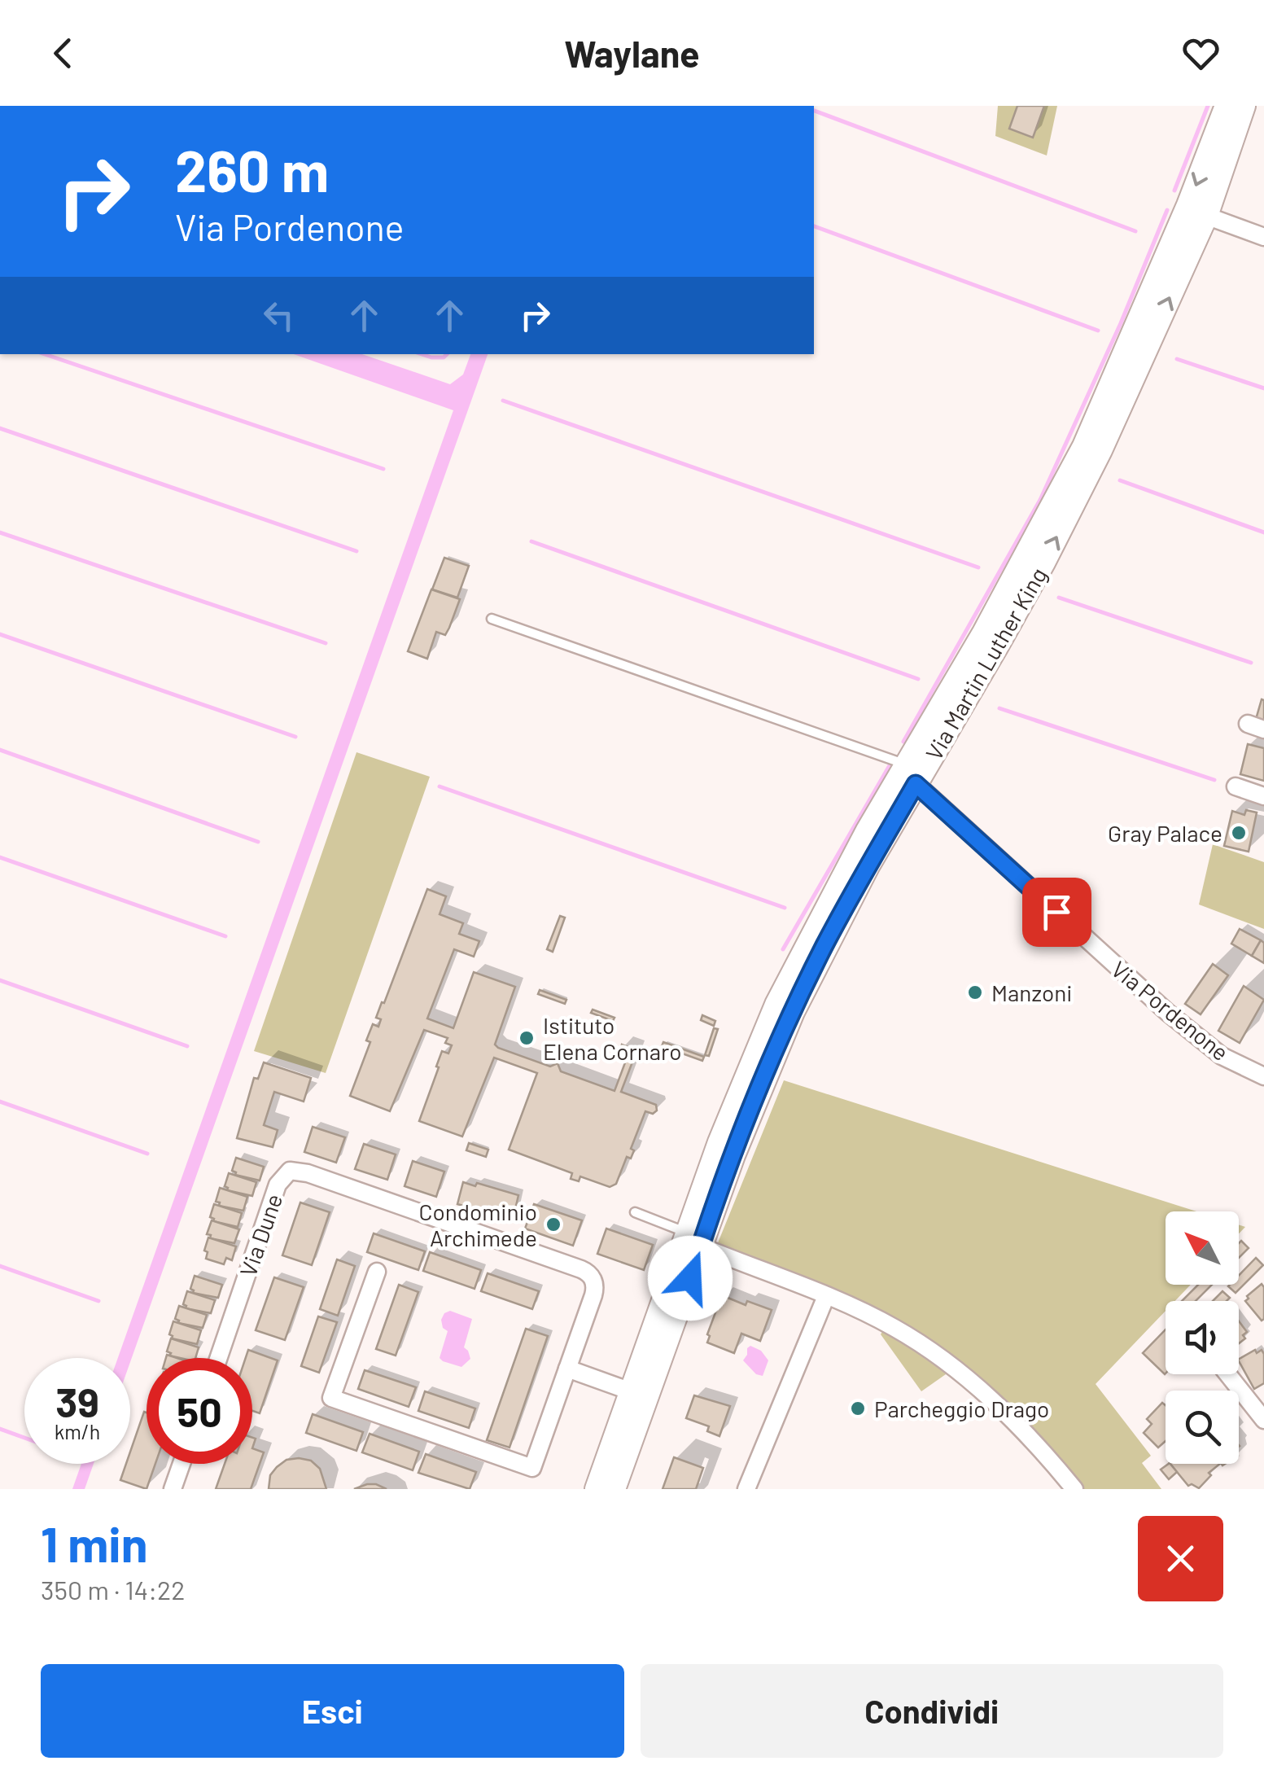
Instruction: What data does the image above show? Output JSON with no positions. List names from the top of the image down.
{
  "streets": {
    "main road": ["Via Martin Luther King"],
    "street": ["Via Pordenone", "Via Dune"]
  },
  "crossings": [
    ["Via Martin Luther King", "Via Pordenone"]
  ],
  "places": [
    "Gray Palace",
    "Manzoni",
    "Istituto Elena Cornaro",
    "Condominio Archimede",
    "Parcheggio Drago"
  ],
  "north": "top left",
  "page": {
    "header": "Waylane",
    "turn": ["260 m", "Via Pordenone"],
    "speed": "39 km/h",
    "limit": "50",
    "heading": ["1 min", "350 m · 14:22"],
    "buttons": ["Esci", "Condividi"]
  }
}
